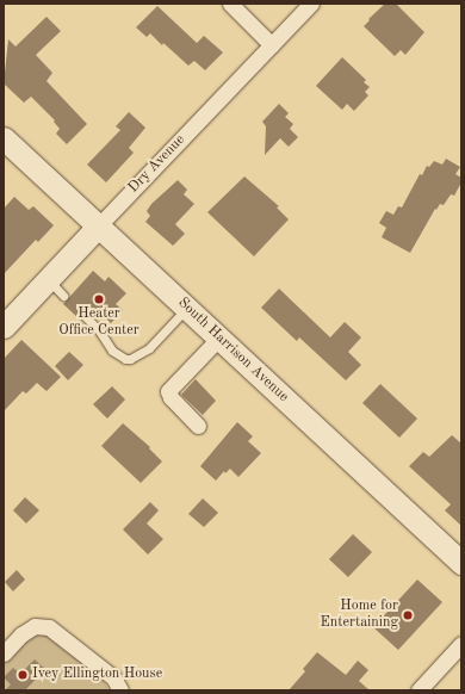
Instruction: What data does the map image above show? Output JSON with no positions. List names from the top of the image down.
{
  "streets": {
    "street": ["Dry Avenue", "South Harrison Avenue"]
  },
  "crossings": [
    ["Dry Avenue", "South Harrison Avenue"]
  ],
  "places": ["Heater Office Center", "Home for Entertaining", "Ivey Ellington House"]
}
